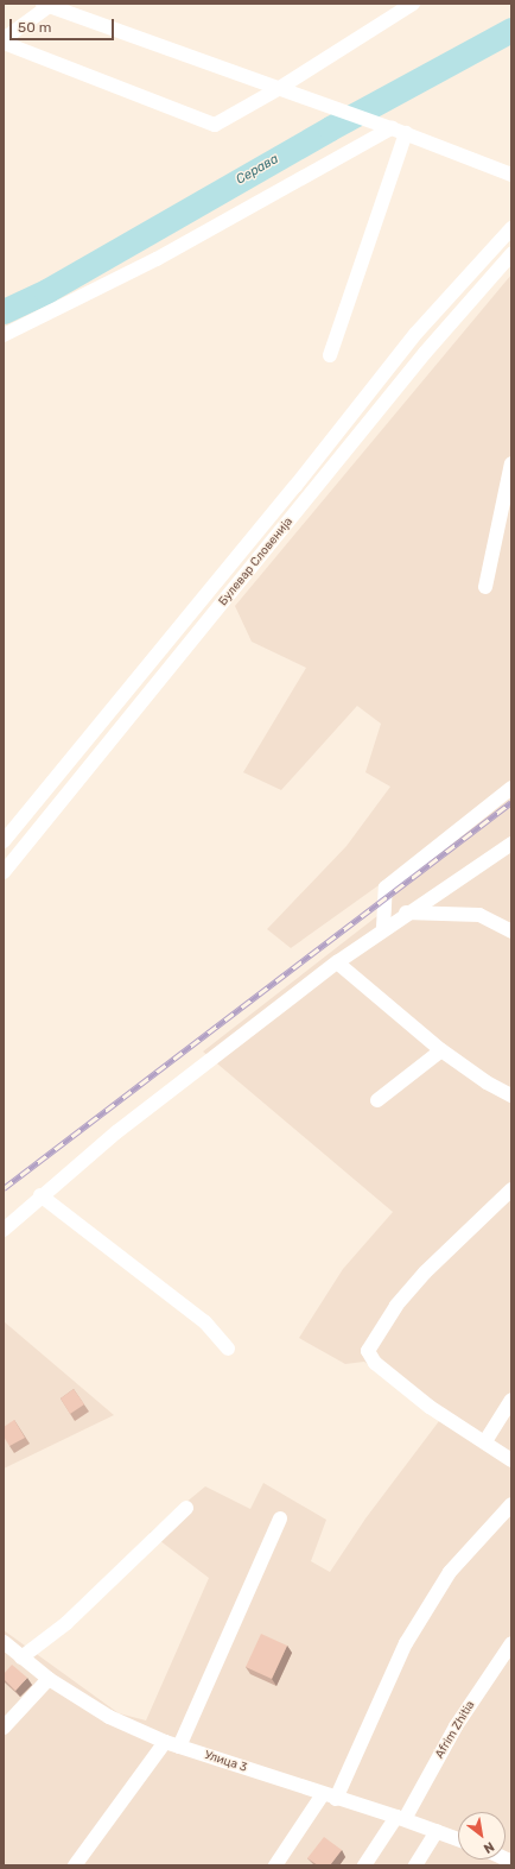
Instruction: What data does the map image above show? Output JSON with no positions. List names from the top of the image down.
{
  "streets": {
    "street": ["Булевар Словенија", "Afrim Zhitia", "Улица 3"]
  },
  "crossings": [
    ["Afrim Zhitia", "Улица 3"]
  ],
  "water": ["Серава"],
  "scale_bar": "50 m",
  "north": "bottom right"
}
